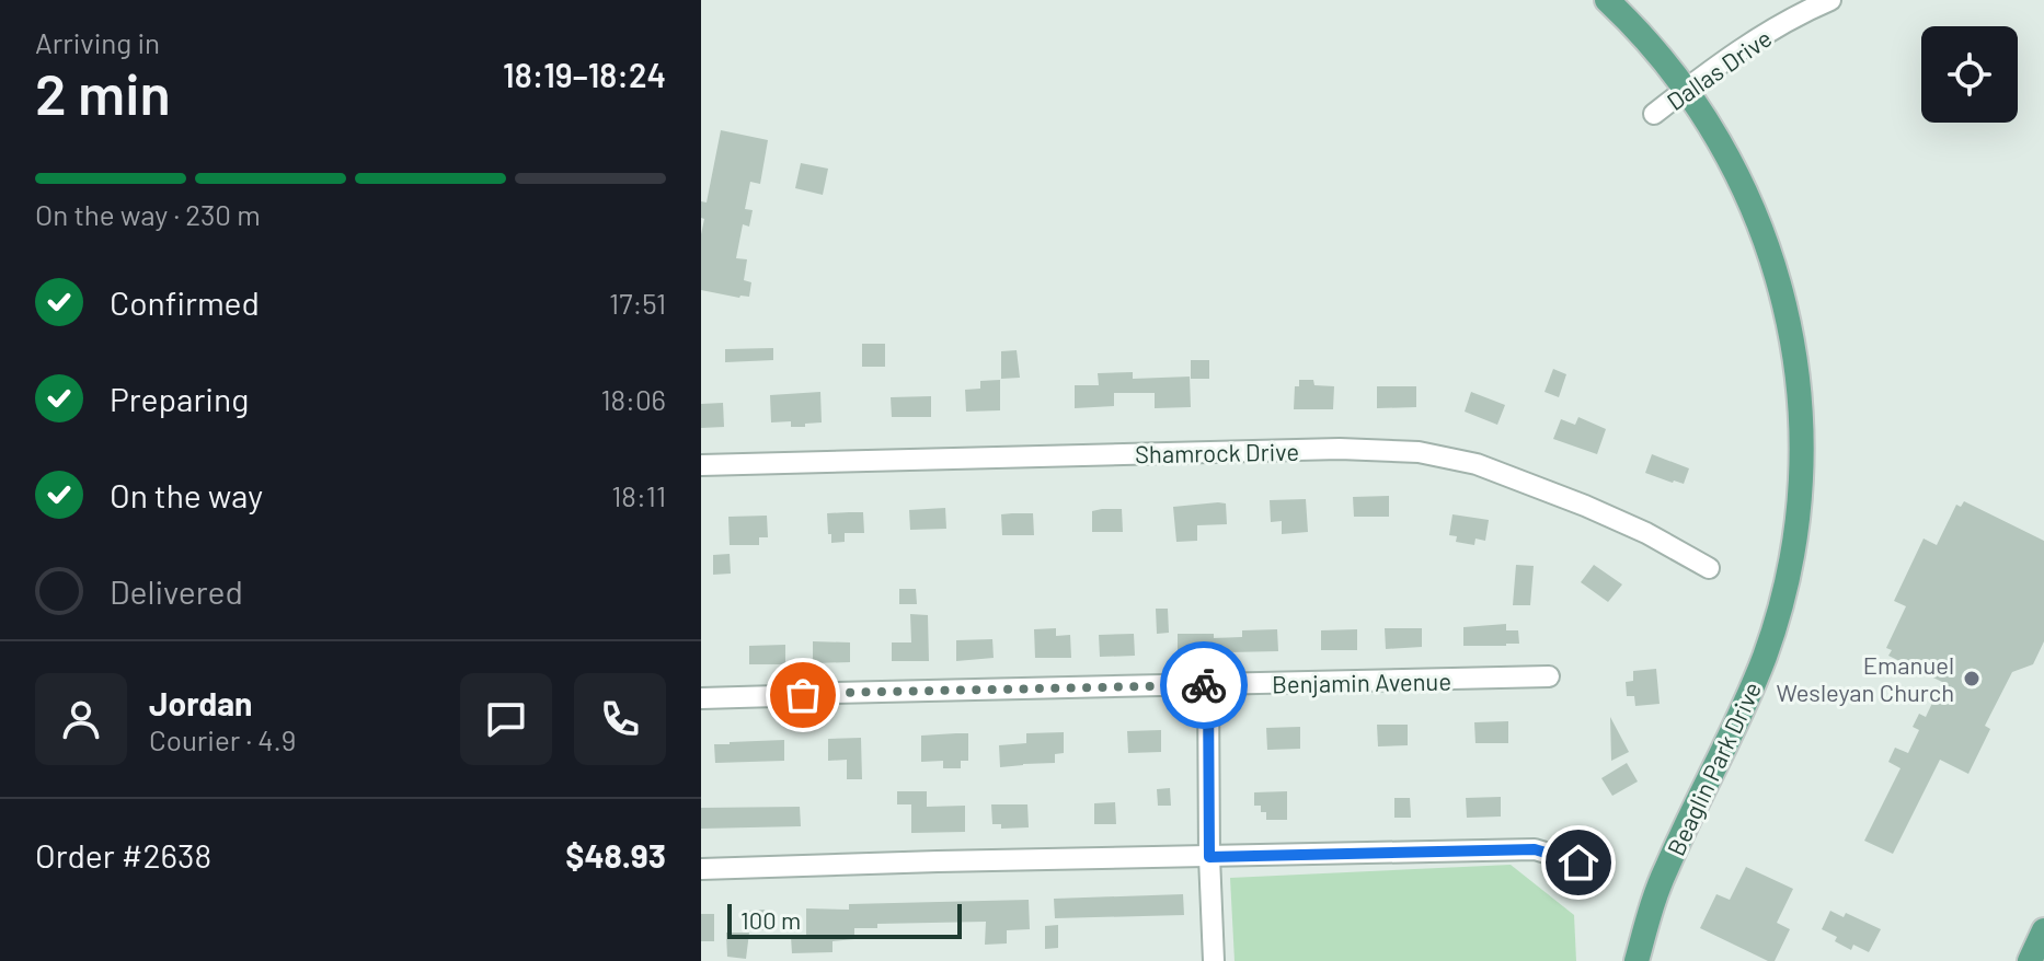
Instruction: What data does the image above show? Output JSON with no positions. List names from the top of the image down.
{
  "streets": {
    "main road": ["Beaglin Park Drive"],
    "street": ["Dallas Drive", "Shamrock Drive", "Benjamin Avenue"]
  },
  "crossings": [
    ["Dallas Drive", "Beaglin Park Drive"]
  ],
  "places": ["Emanuel Wesleyan Church"],
  "scale_bar": "100 m",
  "page": {
    "heading": ["2 min", "Arriving in", "18:19–18:24"],
    "panel": [
      "Jordan",
      "Courier · 4.9",
      "Order #2638",
      "$48.93"
    ],
    "bar": "On the way · 230 m",
    "list": [
      ["Confirmed", "17:51"],
      ["Preparing", "18:06"],
      ["On the way", "18:11"],
      "Delivered"
    ],
    "scale": "100 m"
  }
}
